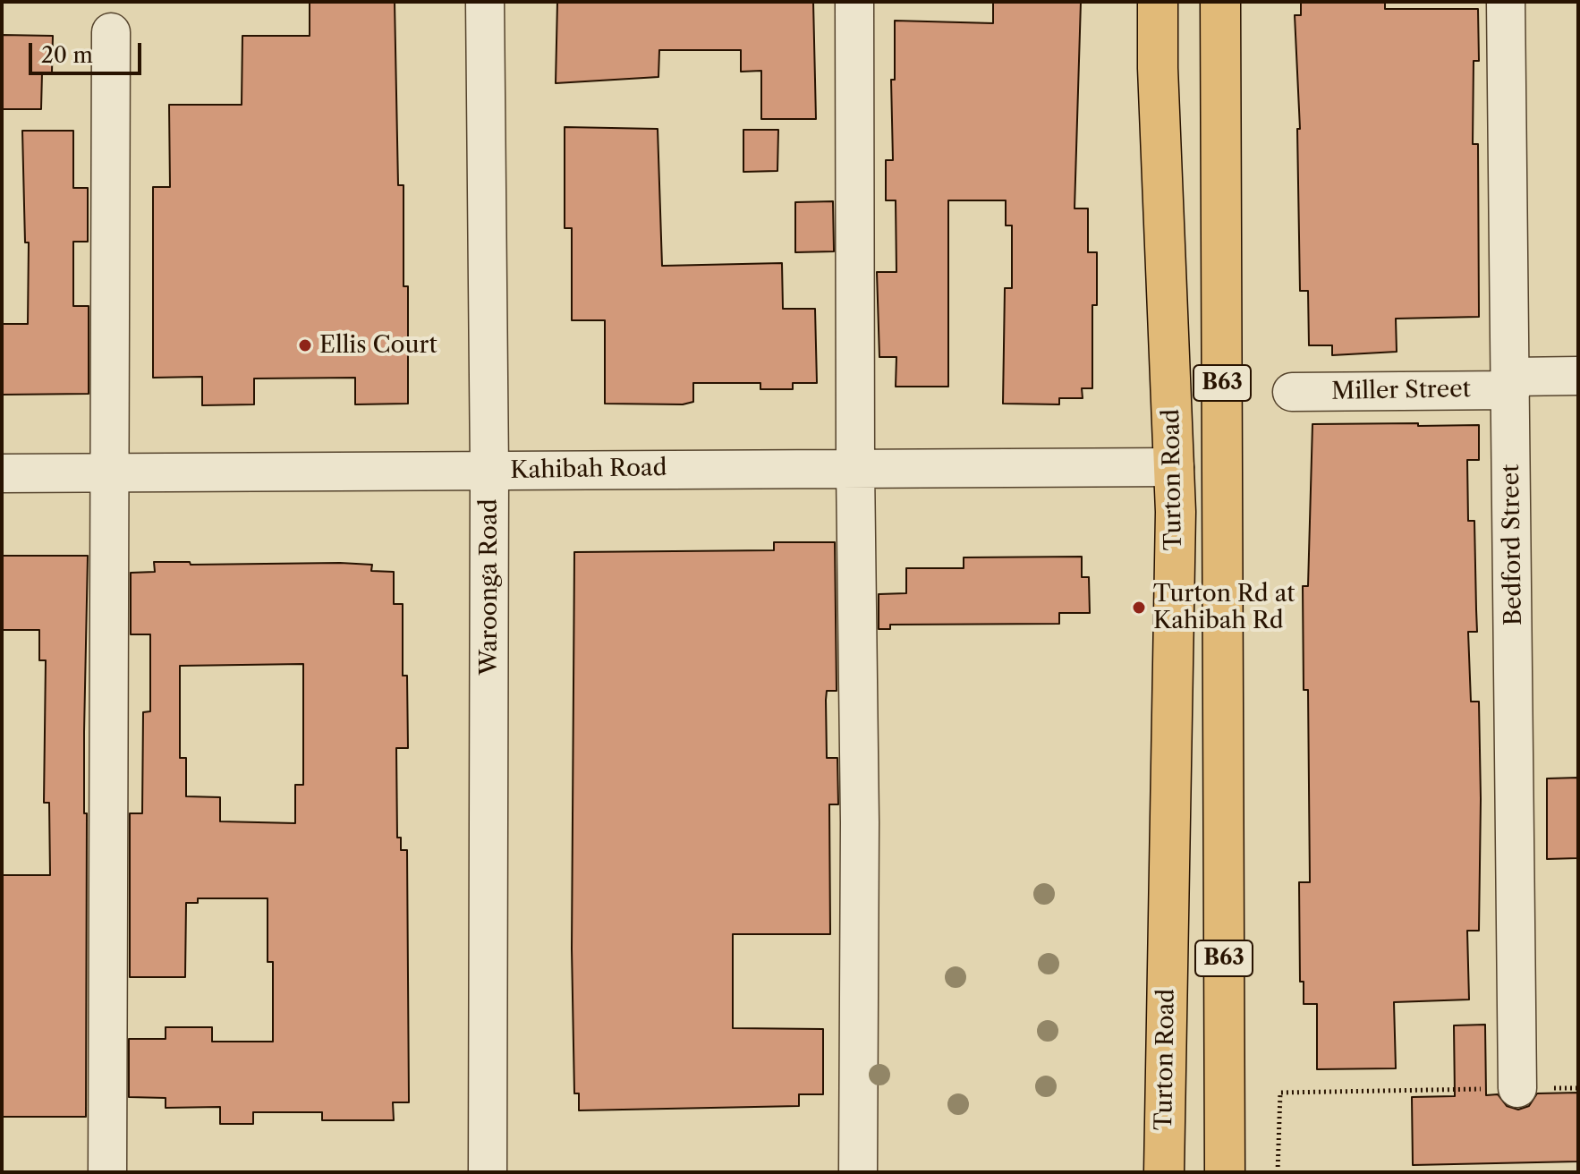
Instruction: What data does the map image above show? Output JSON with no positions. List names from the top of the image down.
{
  "streets": {
    "main road": ["B63", "Turton Road"],
    "street": [
      "Miller Street",
      "Kahibah Road",
      "Bedford Street",
      "Waroonga Road"
    ]
  },
  "crossings": [
    ["Miller Street", "Bedford Street"],
    ["Kahibah Road", "Turton Road"],
    ["Kahibah Road", "Waroonga Road"]
  ],
  "places": ["Ellis Court", "Turton Rd at Kahibah Rd"],
  "scale_bar": "20 m"
}
